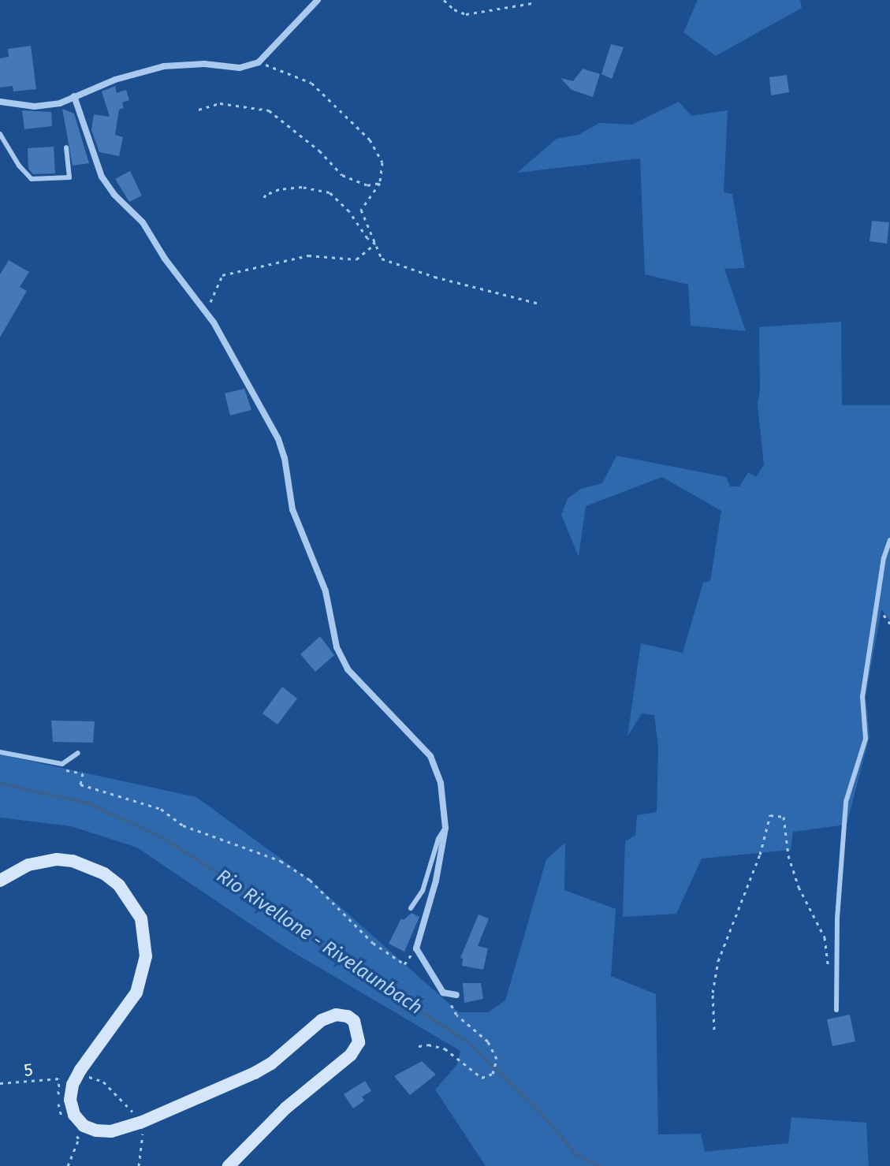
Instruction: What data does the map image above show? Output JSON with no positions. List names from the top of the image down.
{
  "streets": {
    "path": ["5"]
  },
  "water": ["Rio Rivellone - Rivelaunbach"]
}
